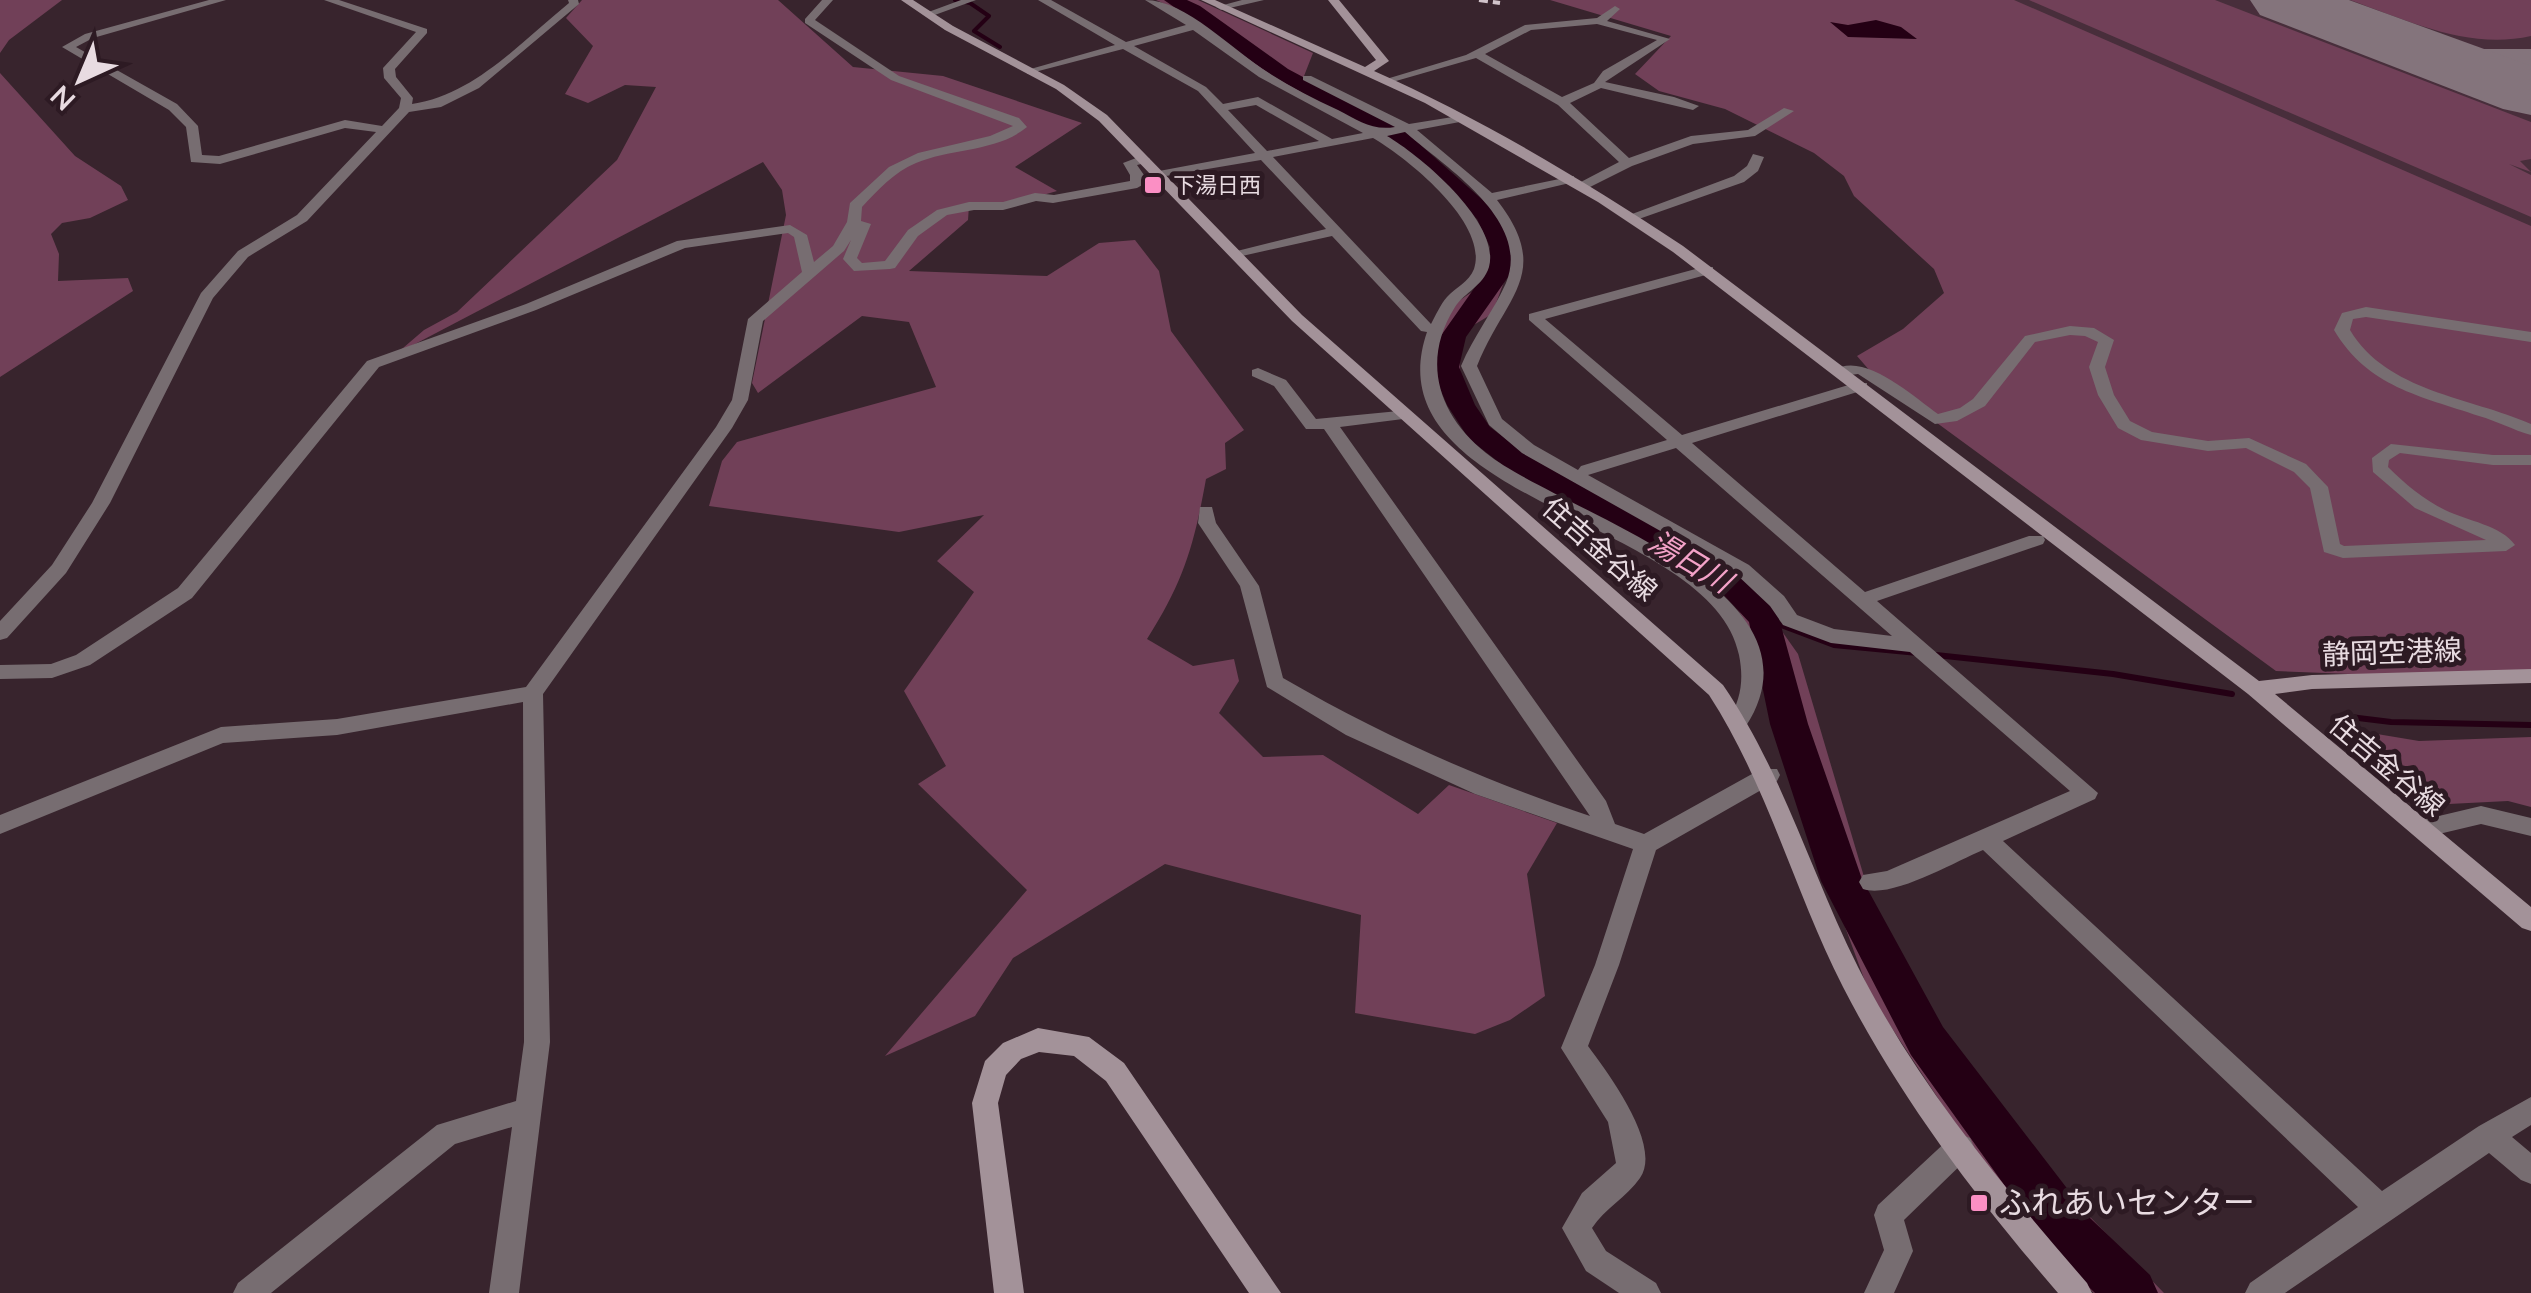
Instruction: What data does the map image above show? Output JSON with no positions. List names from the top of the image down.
{
  "streets": {
    "main road": ["住吉金谷線", "静岡空港線"]
  },
  "crossings": [
    ["住吉金谷線", "静岡空港線"]
  ],
  "water": ["湯日川"],
  "places": {
    "transit": ["下湯日西", "ふれあいセンター"]
  },
  "north": "bottom left"
}
